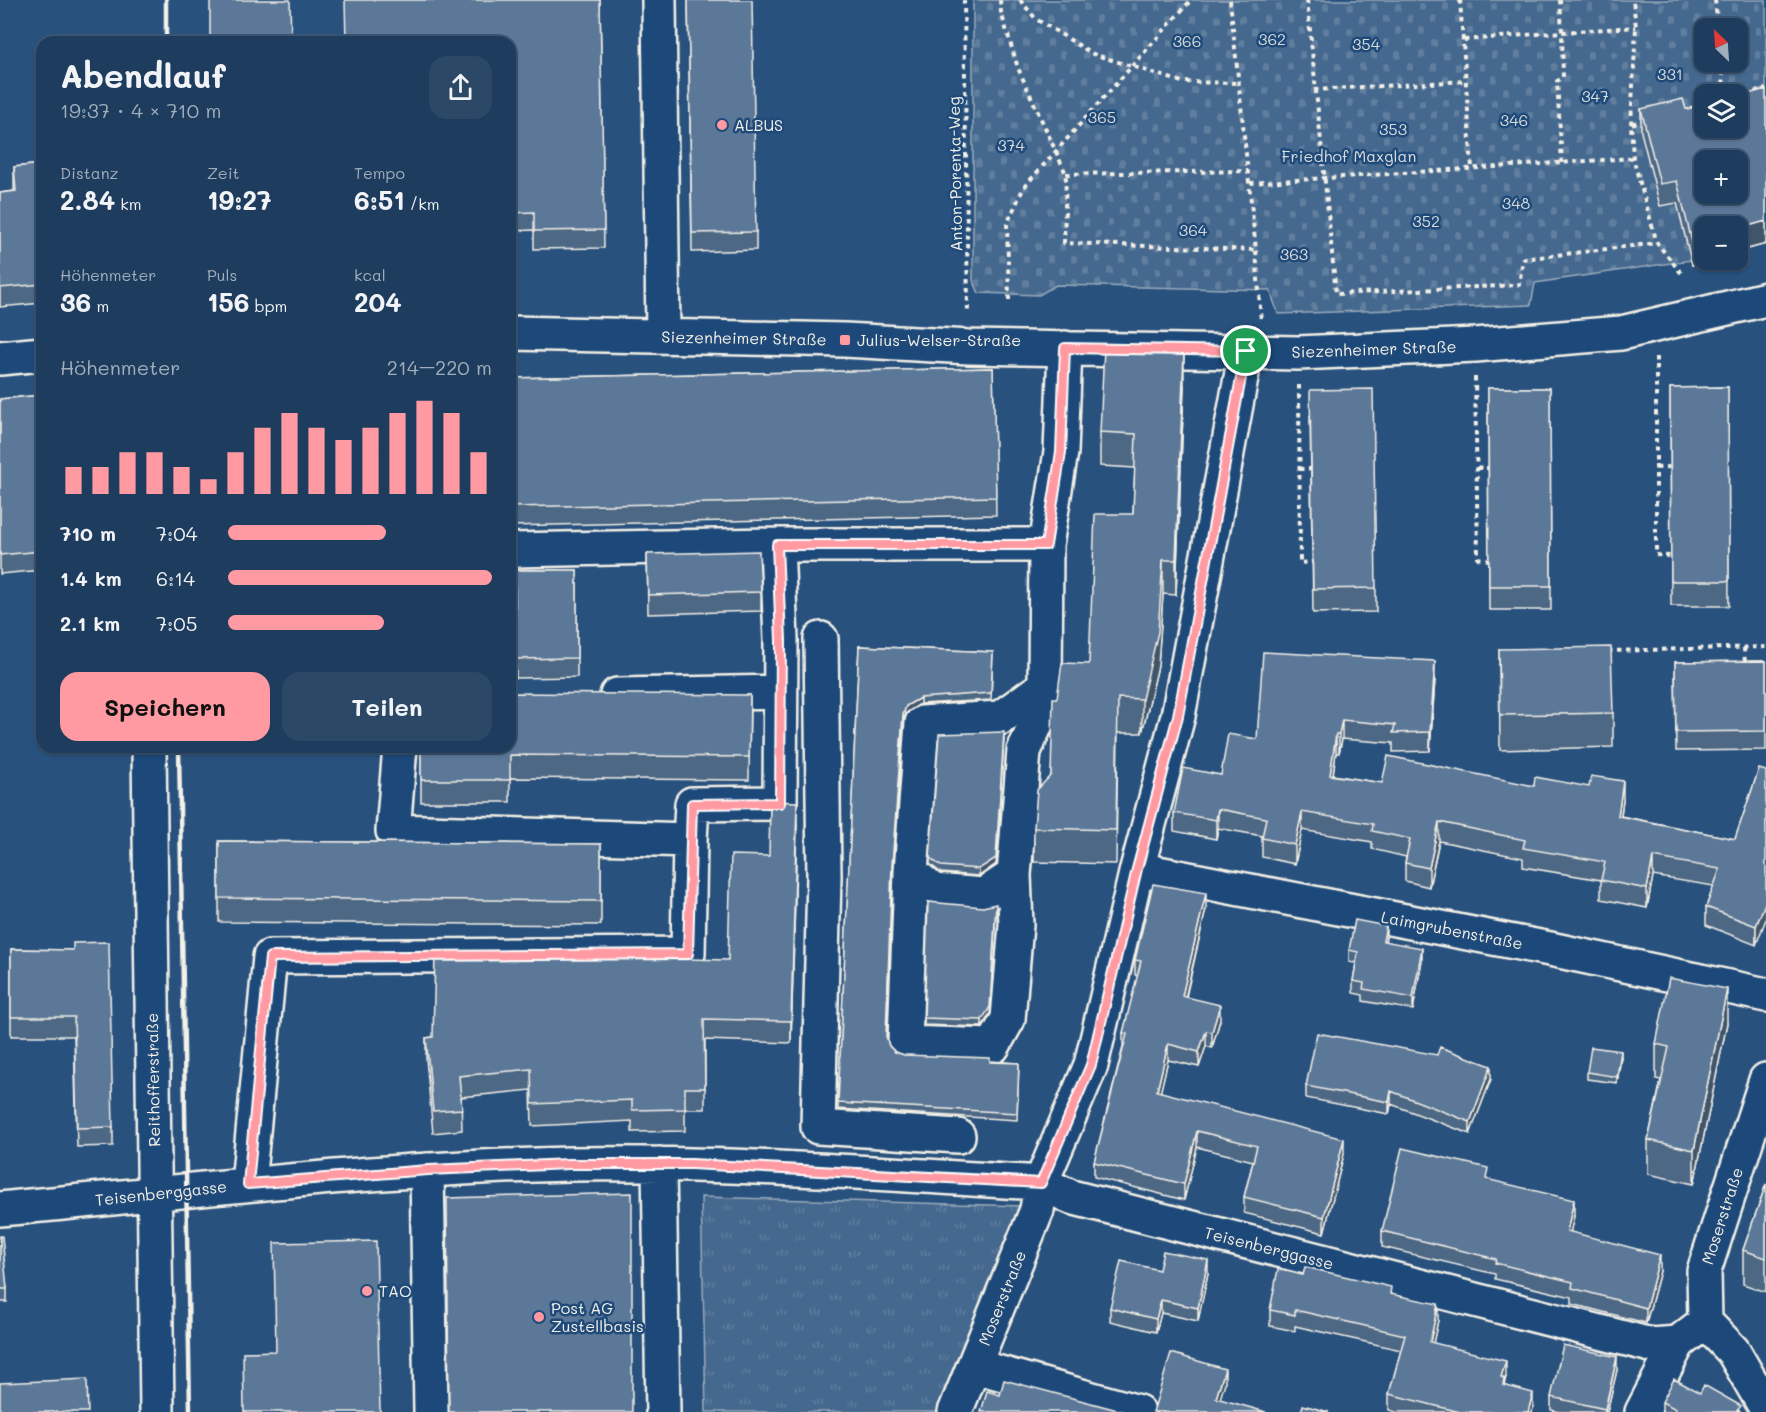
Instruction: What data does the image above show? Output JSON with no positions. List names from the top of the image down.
{
  "streets": {
    "street": [
      "Siezenheimer Straße",
      "Laimgrubenstraße",
      "Reithofferstraße",
      "Teisenberggasse",
      "Moserstraße"
    ],
    "path": ["Anton-Porenta-Weg"]
  },
  "crossings": [
    ["Anton-Porenta-Weg", "Siezenheimer Straße"],
    ["Reithofferstraße", "Teisenberggasse"],
    ["Teisenberggasse", "Moserstraße"]
  ],
  "parks": [
    "362",
    "366",
    "354",
    "331",
    "347",
    "365",
    "346",
    "353",
    "374",
    "Friedhof Maxglan",
    "348",
    "352",
    "364",
    "363"
  ],
  "places": {
    "other": ["ALBUS", "TAO", "Post AG Zustellbasis"],
    "transit": ["Julius-Welser-Straße"]
  },
  "north": "top left",
  "page": {
    "map_buttons": ["+", "−"],
    "heading": ["Abendlauf", "19:37 · 4 × 710 m"],
    "stats": [
      ["Distanz", "2.84 km"],
      ["Zeit", "19:27"],
      ["Tempo", "6:51 /km"],
      ["Höhenmeter", "36 m"],
      ["Puls", "156 bpm"],
      ["kcal", "204"]
    ],
    "chart": ["Höhenmeter", "214–220 m"],
    "list": [
      {
        "name": "710 m",
        "note": "7:04"
      },
      {
        "name": "1.4 km",
        "note": "6:14"
      },
      {
        "name": "2.1 km",
        "note": "7:05"
      }
    ],
    "buttons": ["Speichern", "Teilen"]
  }
}
